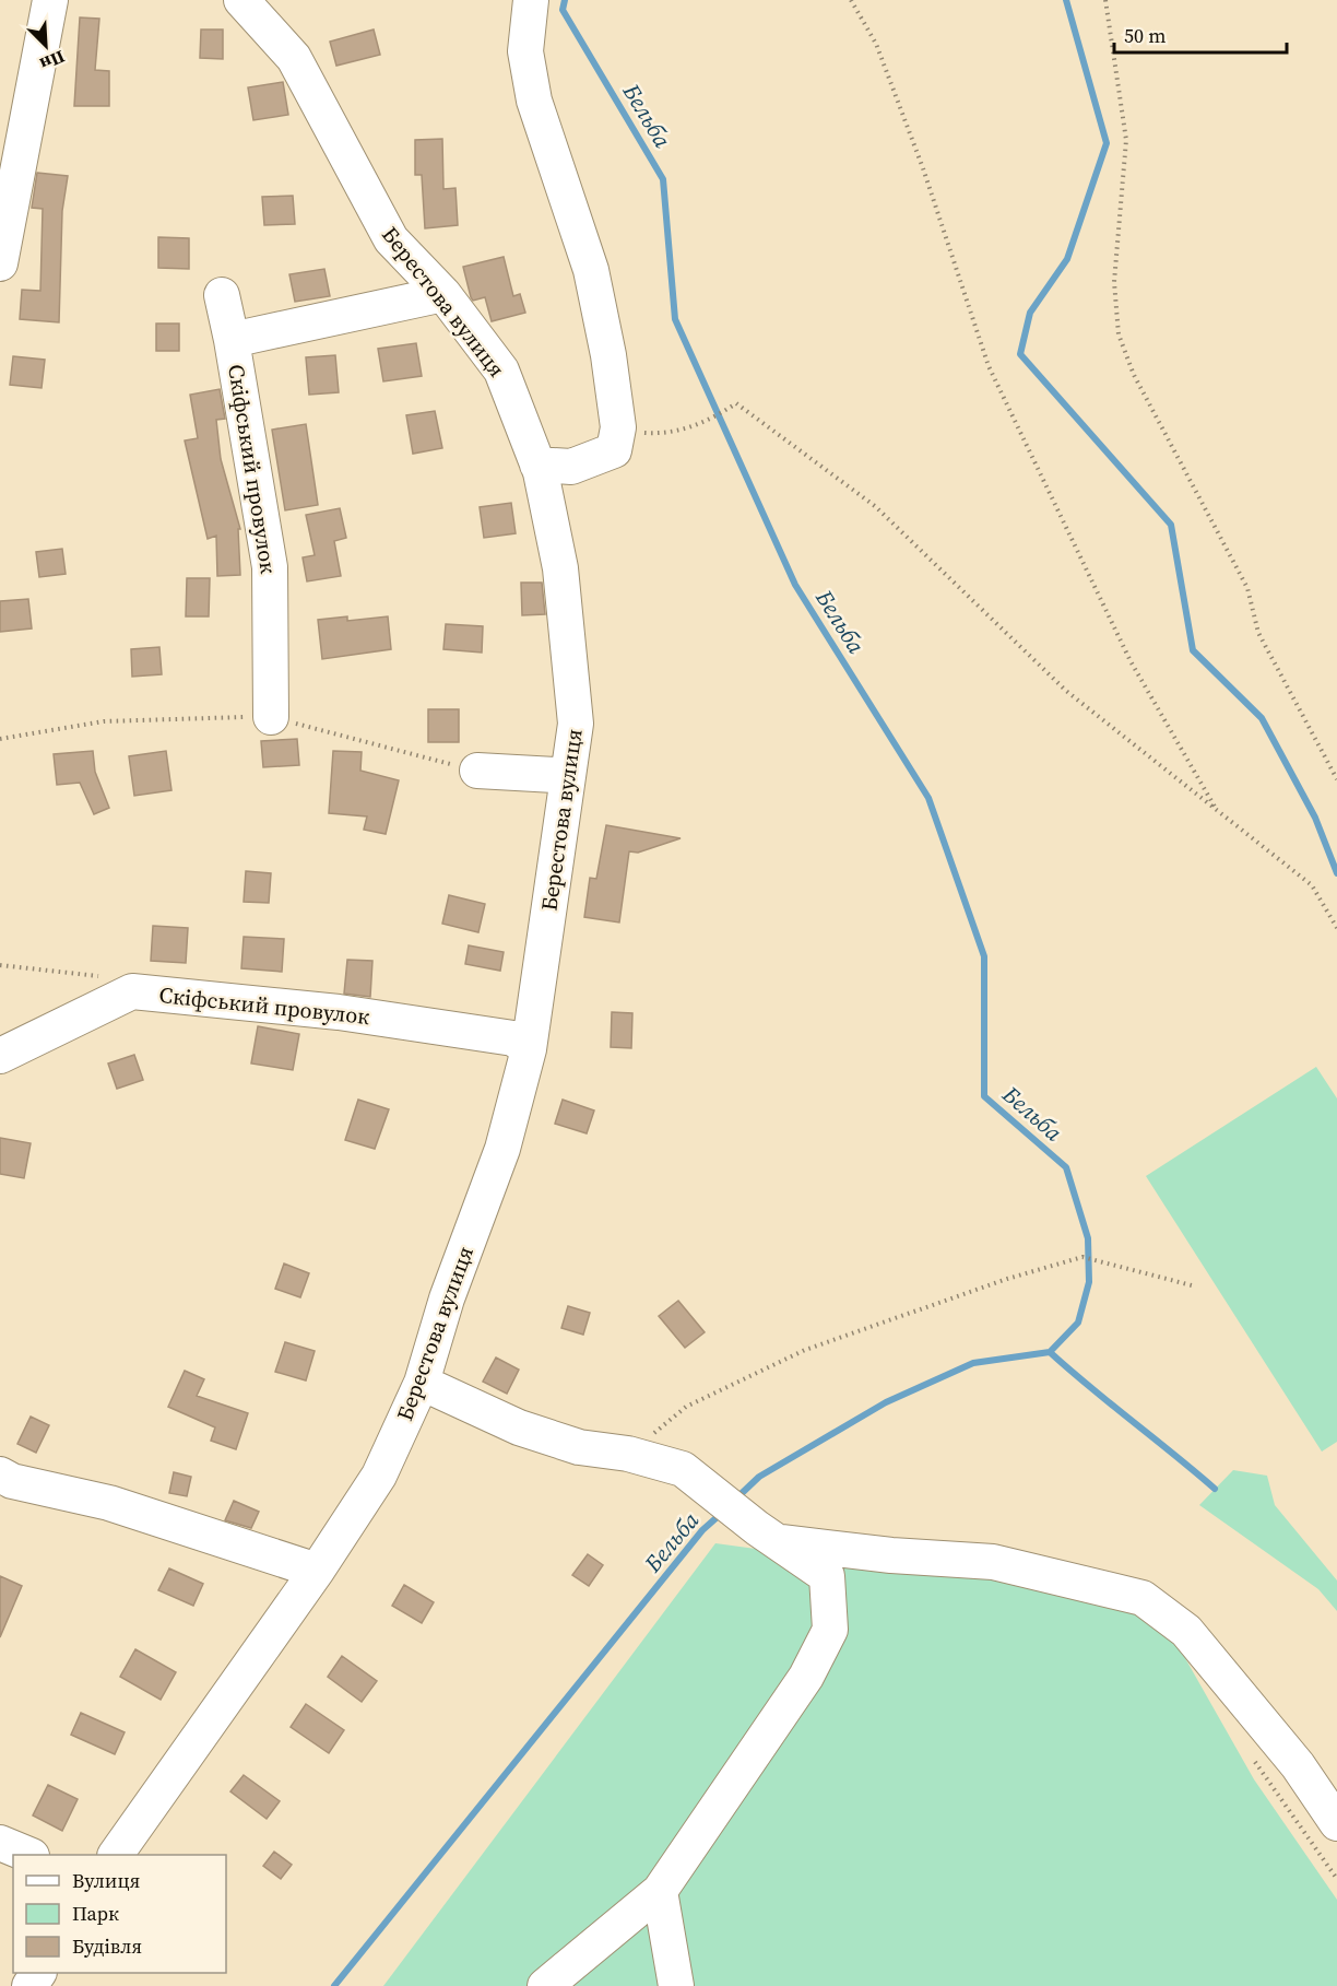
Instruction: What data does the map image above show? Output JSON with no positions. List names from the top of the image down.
{
  "streets": {
    "street": ["Берестова вулиця", "Скіфський провулок"]
  },
  "crossings": [
    ["Берестова вулиця", "Скіфський провулок"]
  ],
  "water": ["Бельба"],
  "legend": ["Вулиця", "Парк", "Будівля"],
  "scale_bar": "50 m",
  "north": "bottom right"
}
